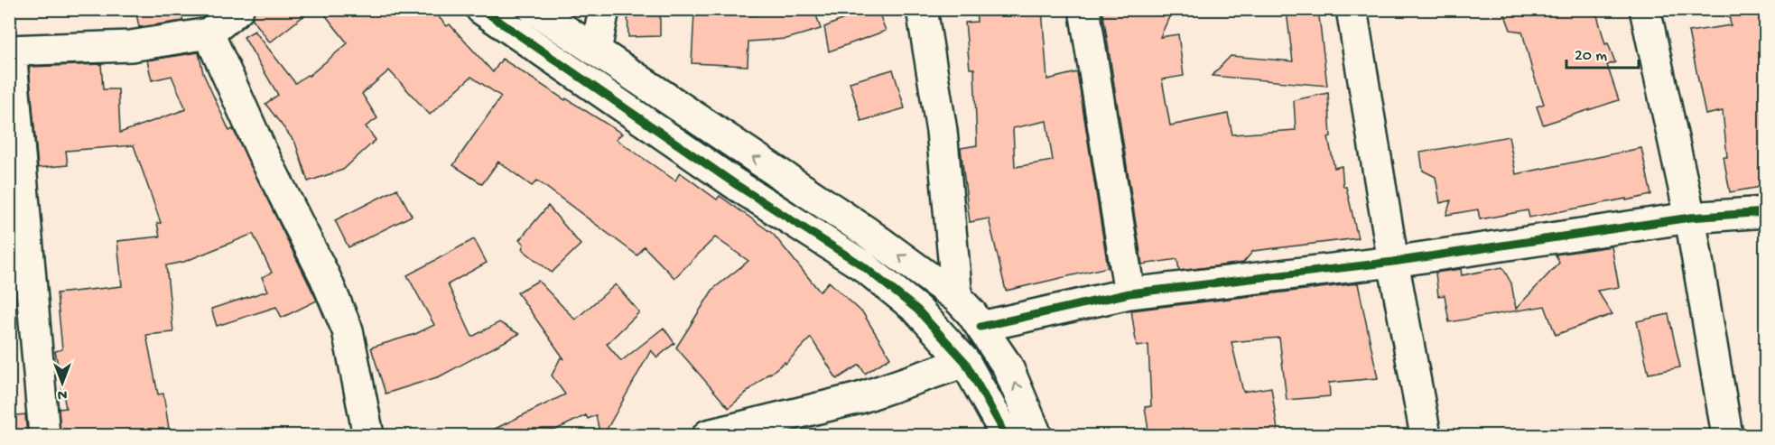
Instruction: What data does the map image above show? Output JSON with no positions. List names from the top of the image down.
{
  "scale_bar": "20 m",
  "north": "bottom"
}
